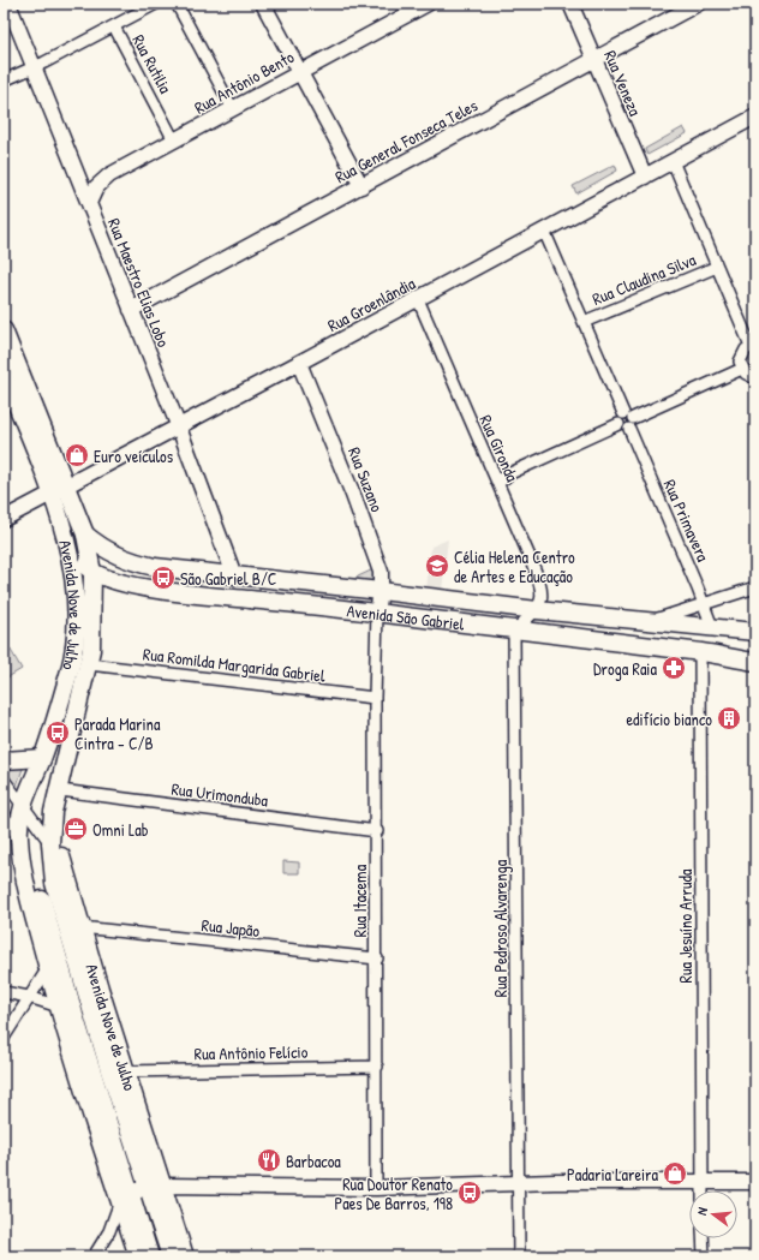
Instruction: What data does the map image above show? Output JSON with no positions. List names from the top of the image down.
{
  "streets": {
    "main road": ["Avenida Nove de Julho", "Avenida São Gabriel"],
    "street": [
      "Rua Rutilia",
      "Rua Antônio Bento",
      "Rua Veneza",
      "Rua General Fonseca Teles",
      "Rua Claudina Silva",
      "Rua Maestro Elias Lobo",
      "Rua Groenlândia",
      "Rua Gironda",
      "Rua Suzano",
      "Rua Primavera",
      "Rua Romilda Margarida Gabriel",
      "Rua Urimonduba",
      "Rua Itacema",
      "Rua Jesuíno Arruda",
      "Rua Japão",
      "Rua Pedroso Alvarenga",
      "Rua Antônio Felício"
    ]
  },
  "crossings": [
    ["Rua Rutilia", "Rua Antônio Bento"],
    ["Rua Antônio Bento", "Rua Maestro Elias Lobo"],
    ["Rua Veneza", "Rua General Fonseca Teles"],
    ["Rua Veneza", "Rua Groenlândia"],
    ["Rua General Fonseca Teles", "Rua Maestro Elias Lobo"],
    ["Rua Claudina Silva", "Rua Primavera"],
    ["Rua Maestro Elias Lobo", "Rua Groenlândia"],
    ["Rua Maestro Elias Lobo", "Avenida São Gabriel"],
    ["Rua Groenlândia", "Rua Gironda"],
    ["Rua Groenlândia", "Rua Suzano"],
    ["Rua Groenlândia", "Rua Primavera"],
    ["Rua Groenlândia", "Avenida Nove de Julho"],
    ["Rua Gironda", "Avenida São Gabriel"],
    ["Rua Suzano", "Avenida São Gabriel"],
    ["Rua Suzano", "Rua Itacema"],
    ["Rua Primavera", "Avenida São Gabriel"],
    ["Avenida Nove de Julho", "Avenida São Gabriel"],
    ["Avenida Nove de Julho", "Rua Romilda Margarida Gabriel"],
    ["Avenida Nove de Julho", "Rua Urimonduba"],
    ["Avenida Nove de Julho", "Rua Japão"],
    ["Avenida Nove de Julho", "Rua Antônio Felício"],
    ["Avenida São Gabriel", "Rua Itacema"],
    ["Avenida São Gabriel", "Rua Jesuíno Arruda"],
    ["Avenida São Gabriel", "Rua Pedroso Alvarenga"],
    ["Rua Romilda Margarida Gabriel", "Rua Itacema"],
    ["Rua Urimonduba", "Rua Itacema"],
    ["Rua Itacema", "Rua Japão"],
    ["Rua Itacema", "Rua Antônio Felício"]
  ],
  "places": {
    "shop": ["Euro veículos", "Padaria Lareira"],
    "school or university": ["Célia Helena Centro de Artes e Educação"],
    "bus stop": ["São Gabriel B/C", "Parada Marina Cintra - C/B", "Rua Doutor Renato Paes De Barros, 198"],
    "pharmacy": ["Droga Raia"],
    "building": ["edifício bianco"],
    "office": ["Omni Lab"],
    "restaurant": ["Barbacoa"]
  },
  "north": "left"
}
